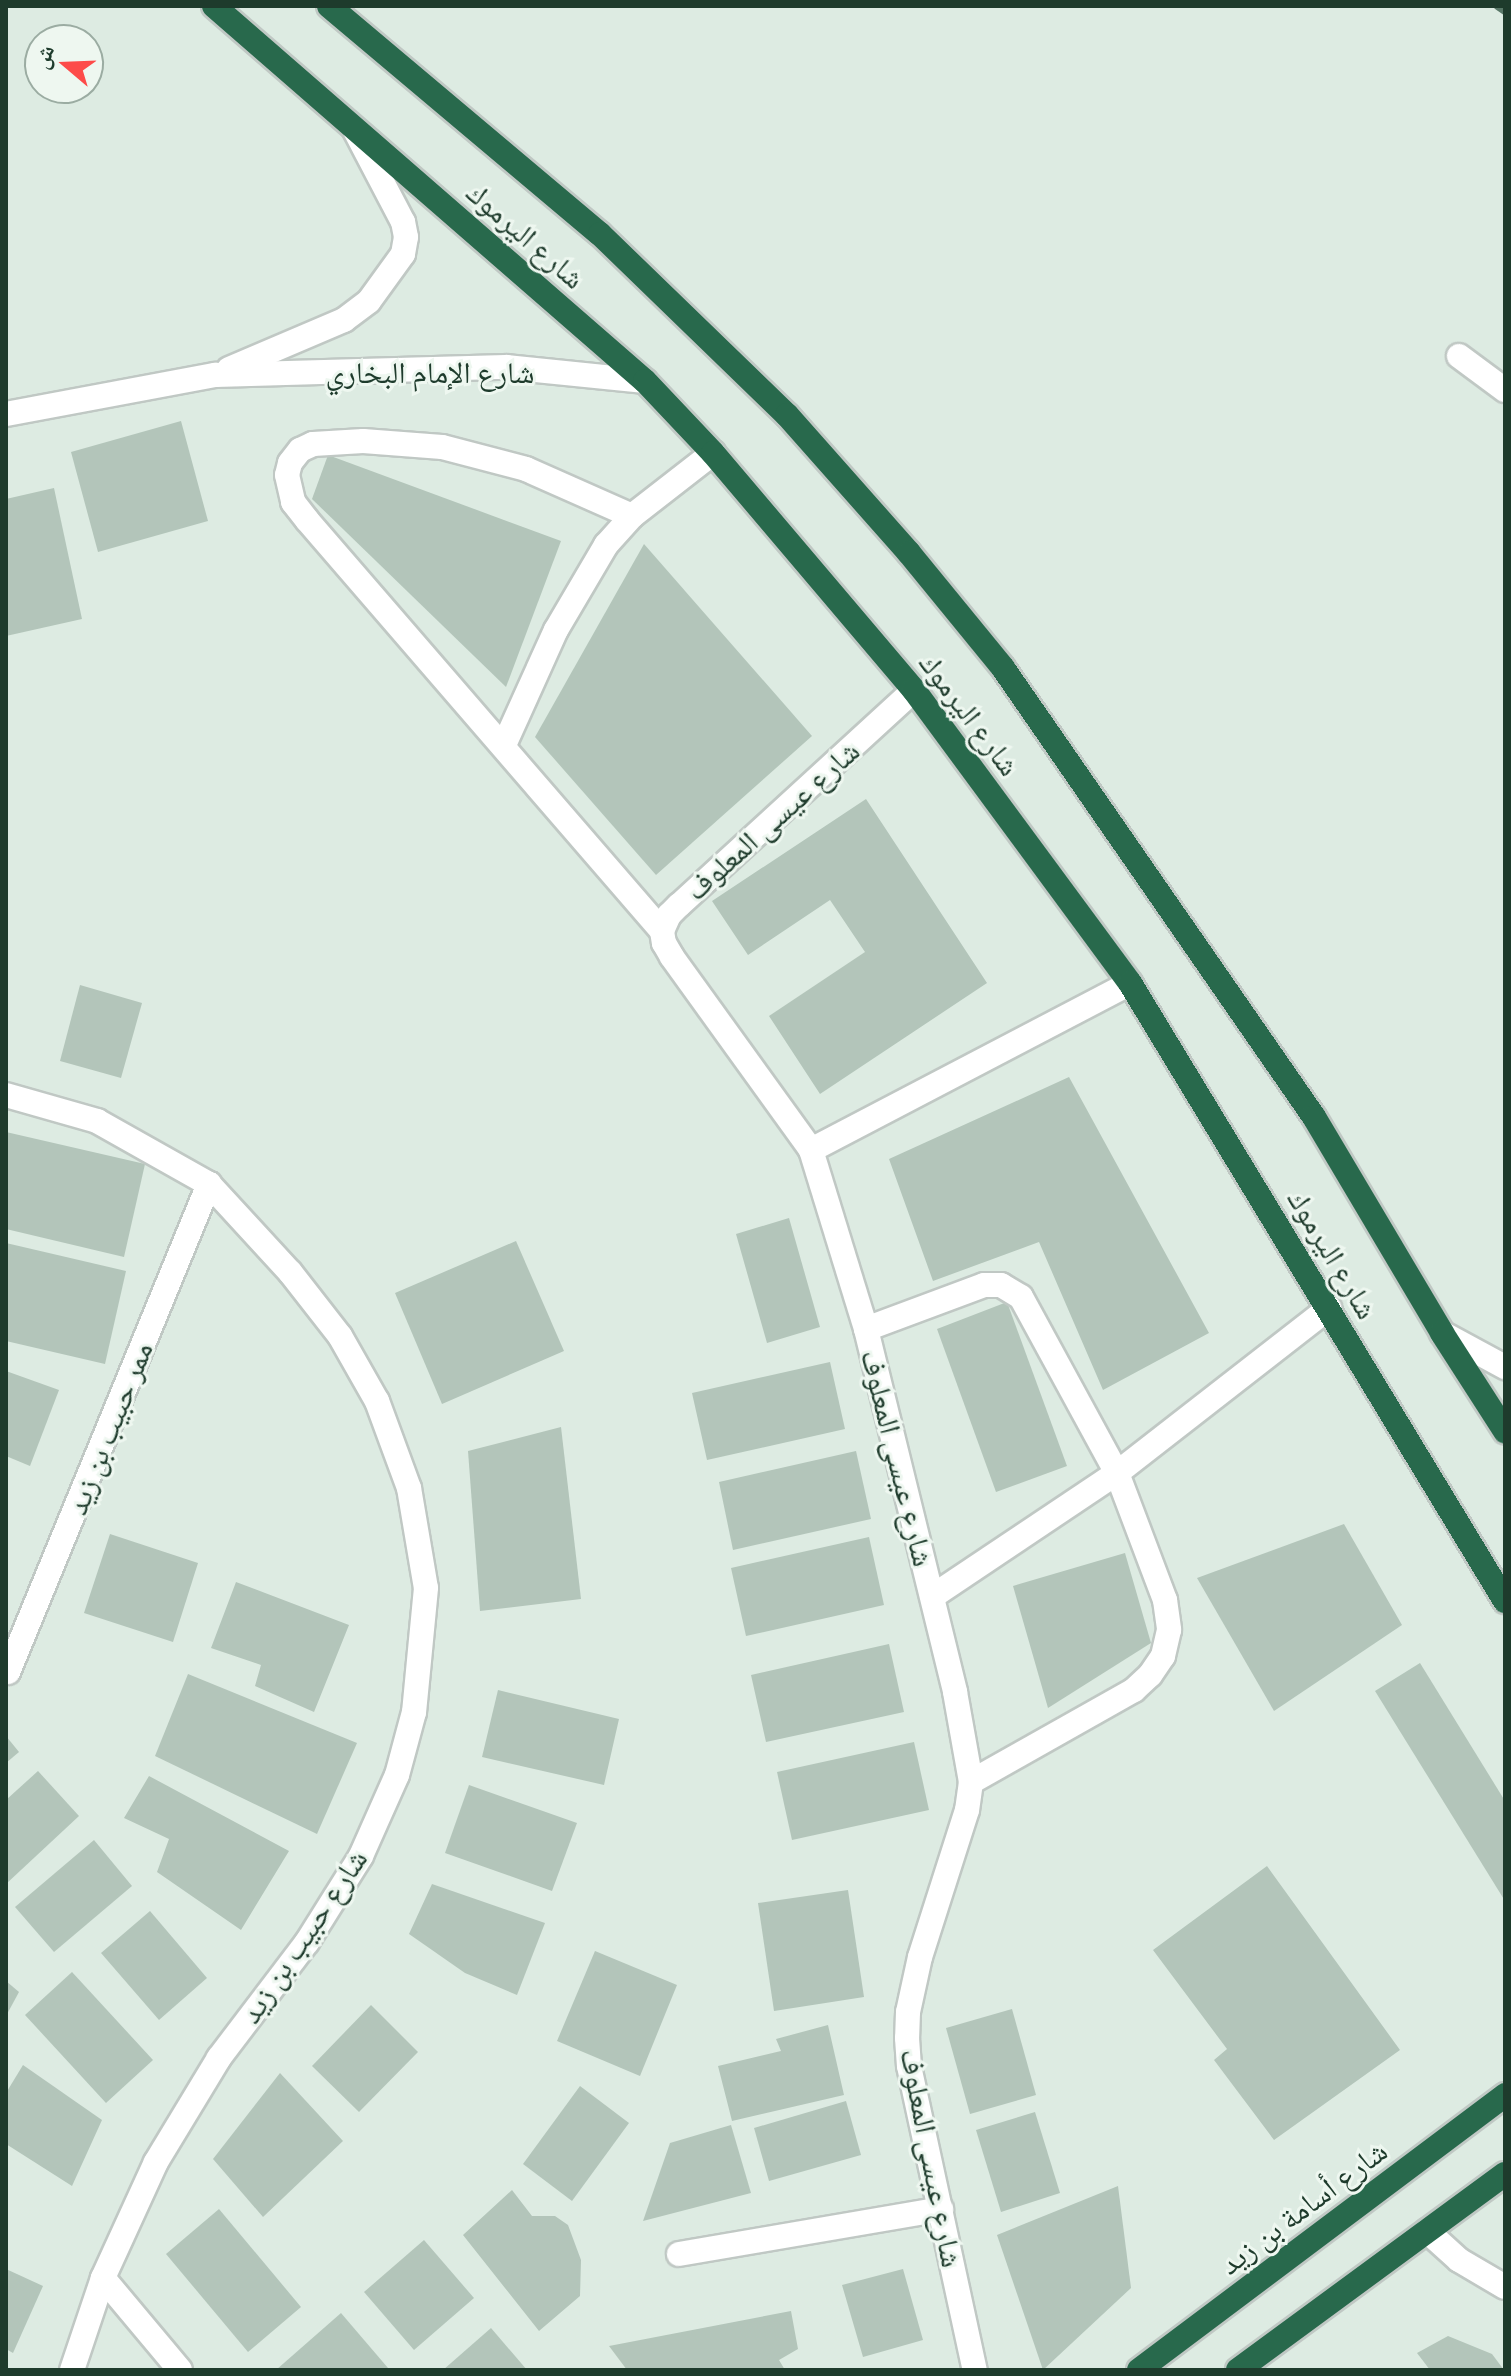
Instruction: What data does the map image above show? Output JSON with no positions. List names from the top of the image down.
{
  "streets": {
    "highway": ["شارع اليرموك", "شارع أسامة بن زيد"],
    "street": [
      "شارع الإمام البخاري",
      "شارع عيسى المعلوف",
      "ممر حبيب بن زيد",
      "شارع حبيب بن زيد"
    ]
  },
  "crossings": [
    ["شارع اليرموك", "شارع الإمام البخاري"],
    ["شارع اليرموك", "شارع عيسى المعلوف"],
    ["ممر حبيب بن زيد", "شارع حبيب بن زيد"]
  ],
  "north": "left"
}
